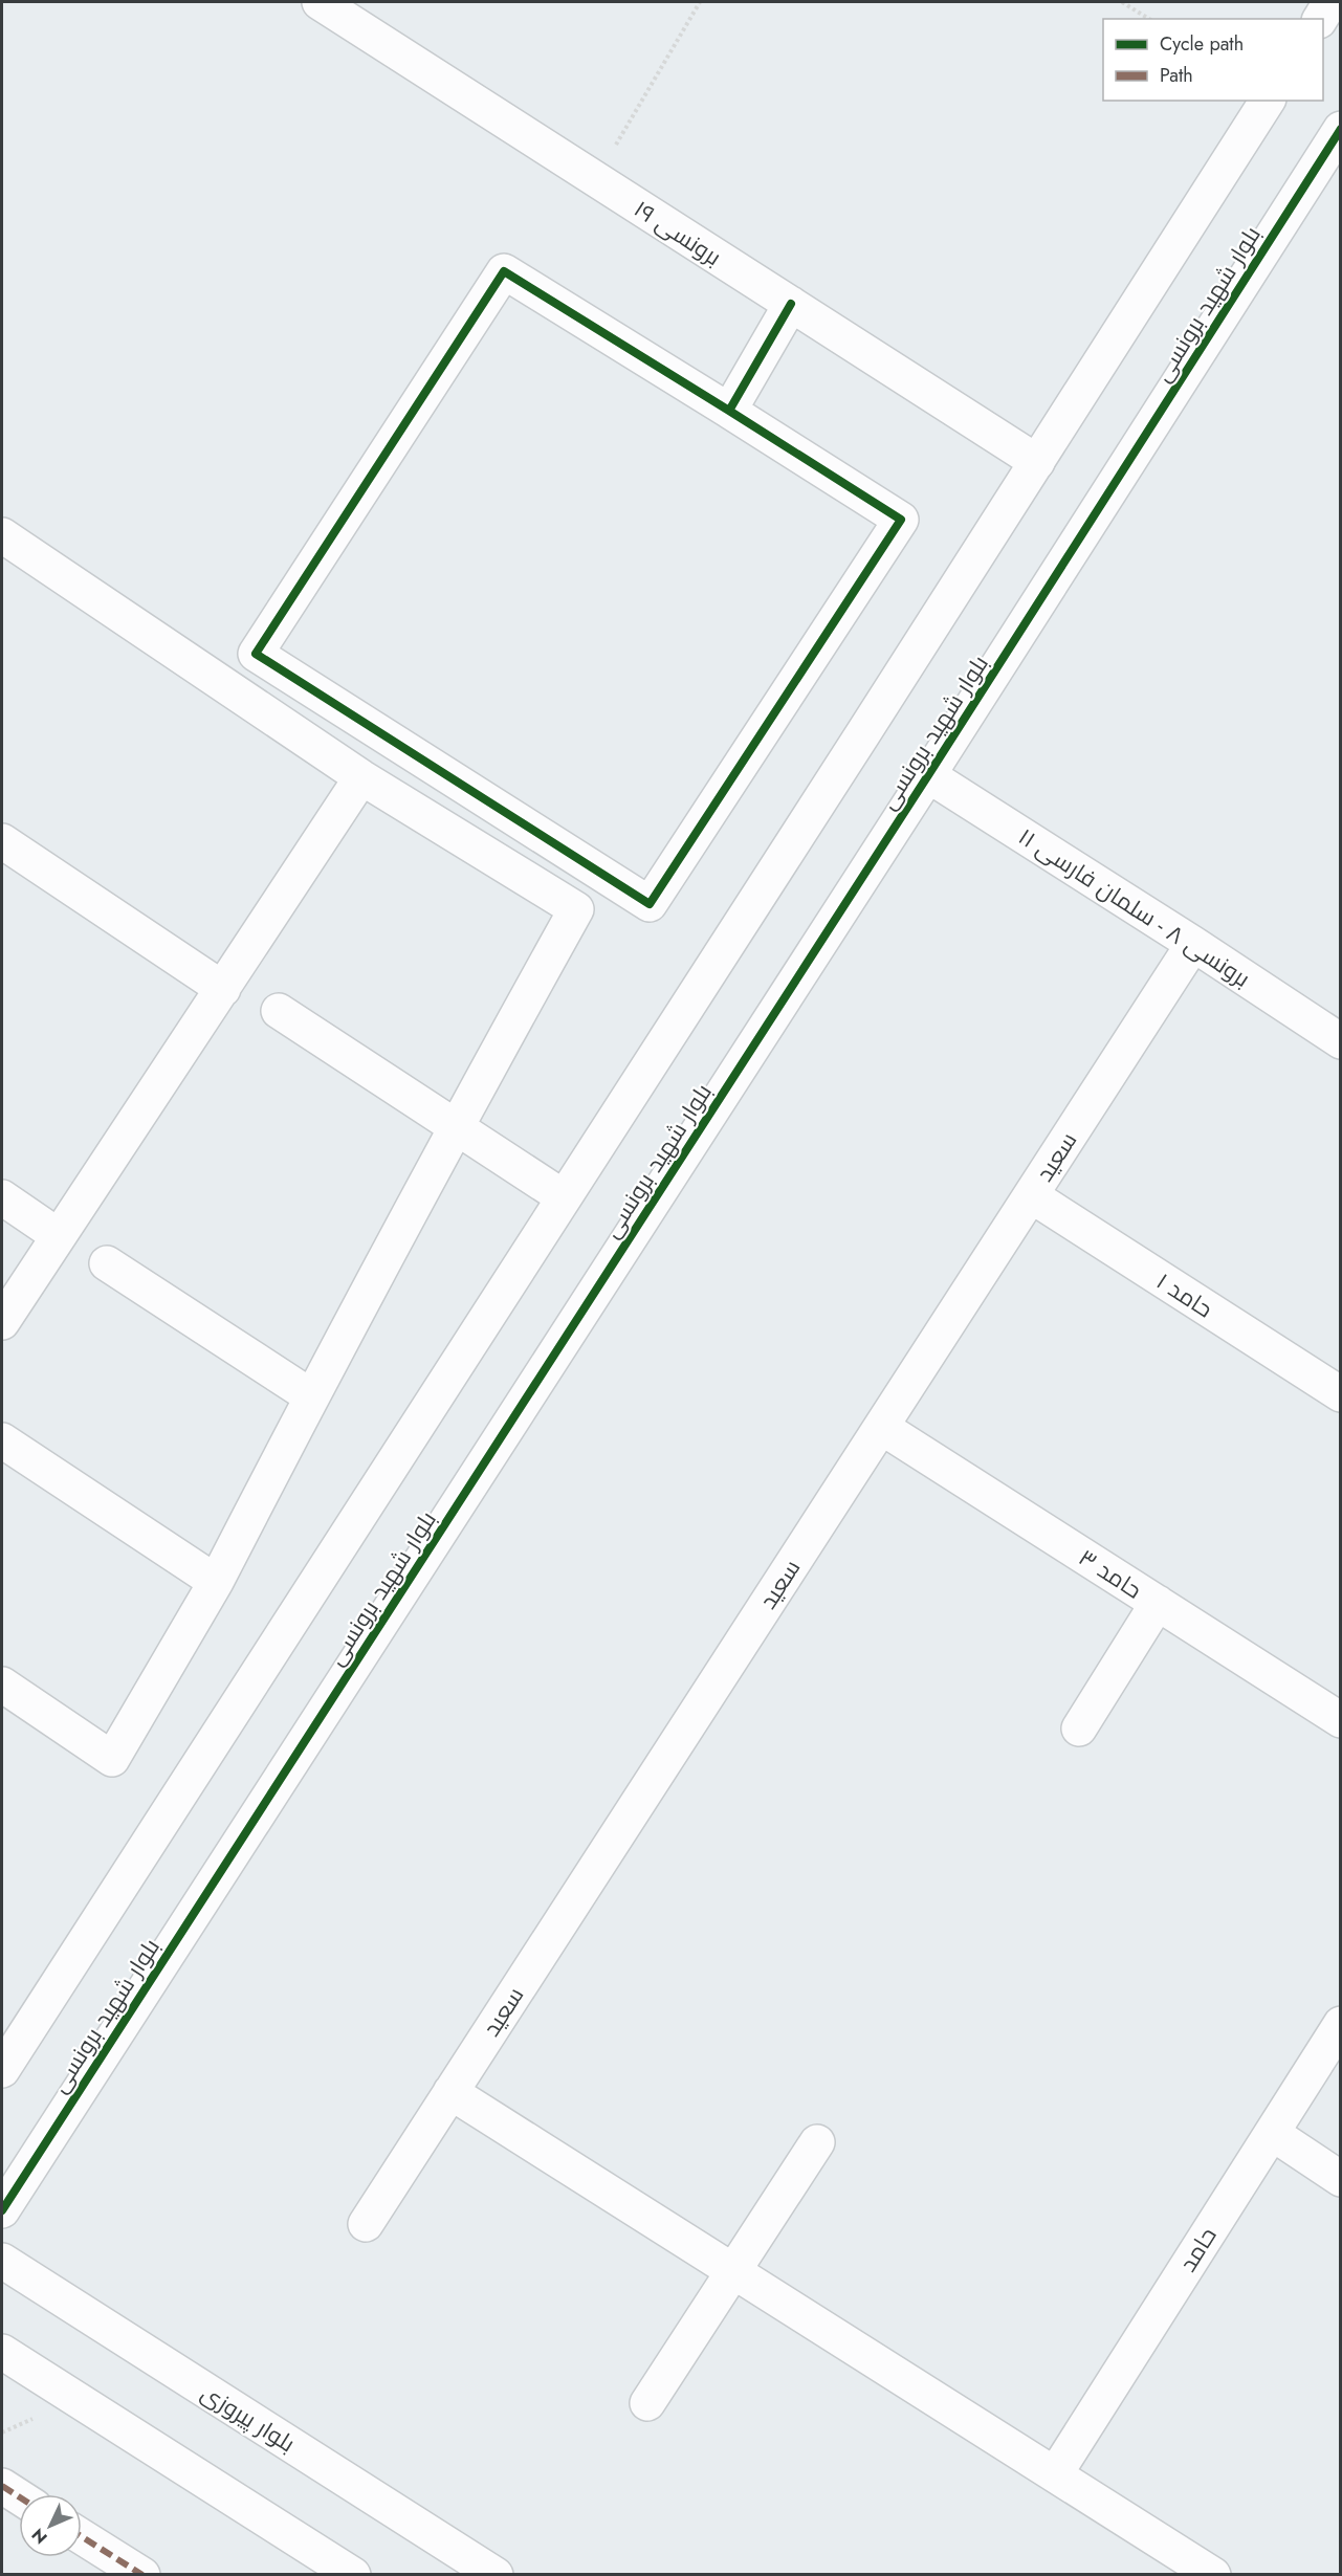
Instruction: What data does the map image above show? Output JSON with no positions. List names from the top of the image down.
{
  "streets": {
    "street": [
      "برونسی ۱۹",
      "بلوار شهید برونسی",
      "برونسی ۸ - سلمان فارسی ۱۱",
      "سعید",
      "حامد ۱",
      "حامد ۳",
      "حامد",
      "بلوار پیروزی"
    ]
  },
  "crossings": [
    ["بلوار شهید برونسی", "برونسی ۸ - سلمان فارسی ۱۱"],
    ["برونسی ۸ - سلمان فارسی ۱۱", "سعید"],
    ["سعید", "حامد ۱"],
    ["سعید", "حامد ۳"]
  ],
  "legend": ["Cycle path", "Path"],
  "north": "bottom left"
}
